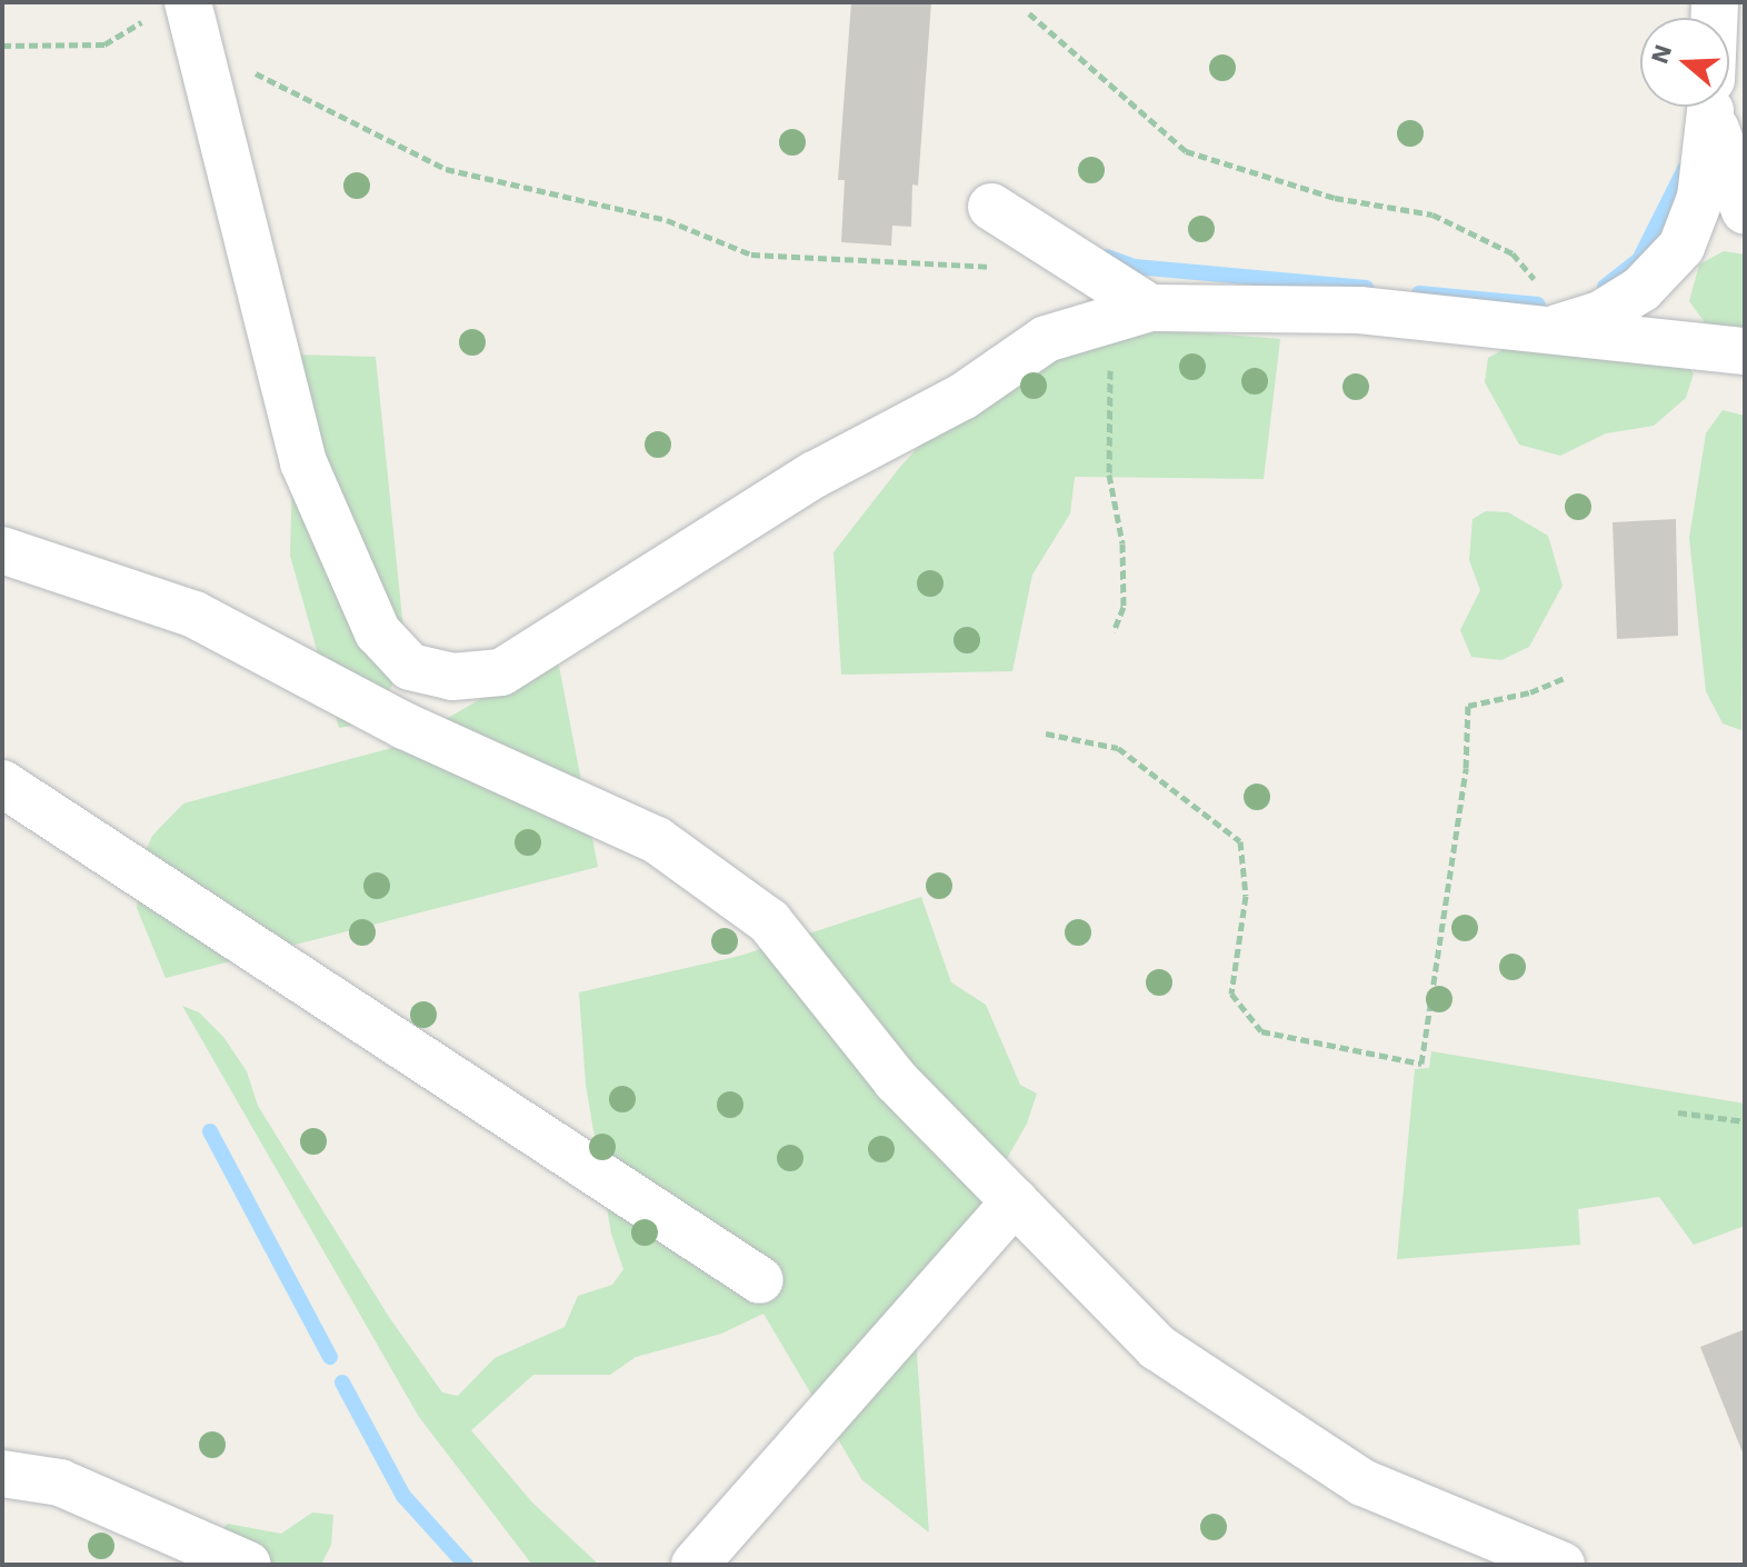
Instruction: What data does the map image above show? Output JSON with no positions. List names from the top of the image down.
{
  "north": "left"
}
